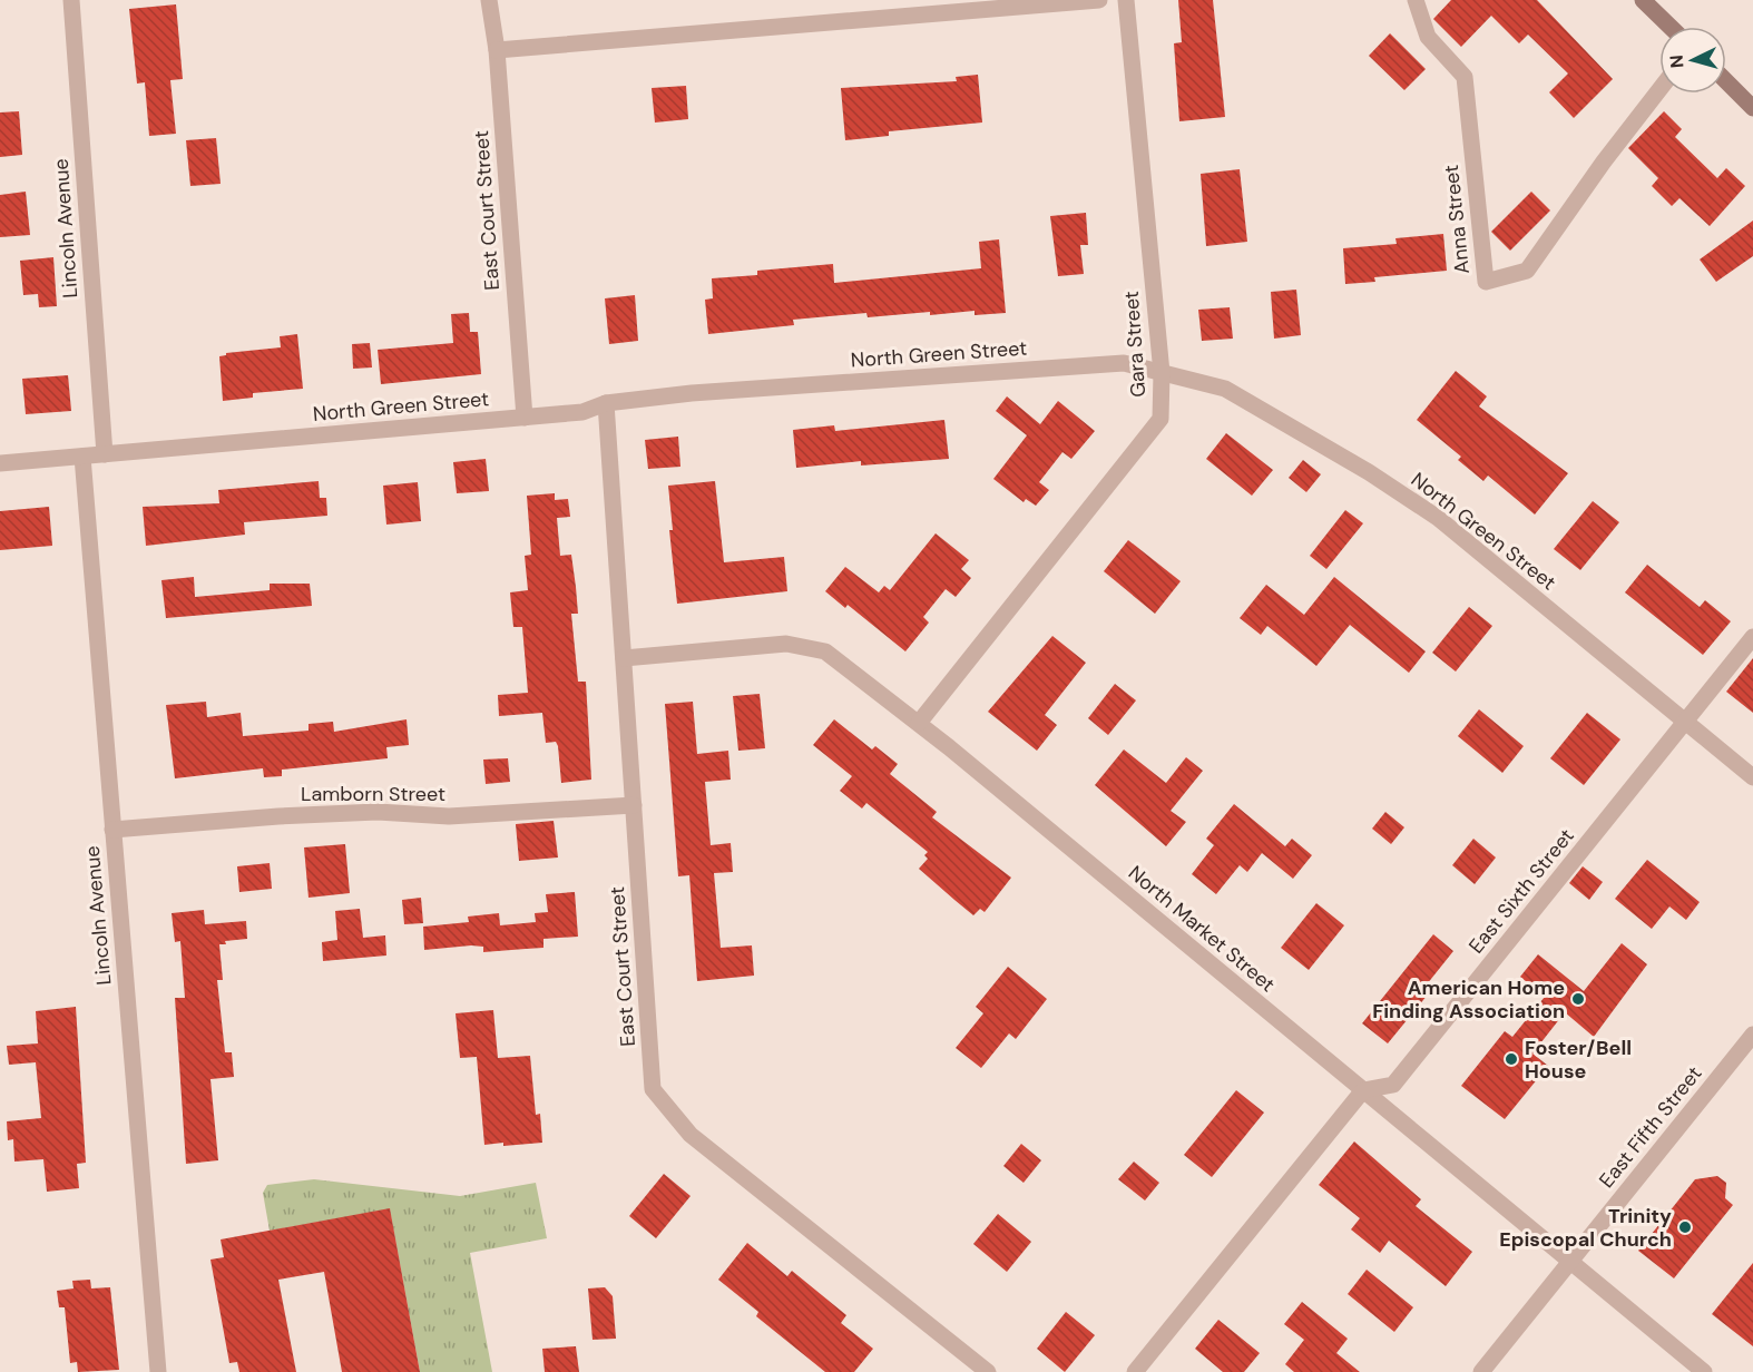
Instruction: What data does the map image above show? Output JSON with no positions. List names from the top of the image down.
{
  "streets": {
    "street": [
      "East Court Street",
      "Anna Street",
      "Lincoln Avenue",
      "Gara Street",
      "North Green Street",
      "Lamborn Street",
      "East Sixth Street",
      "North Market Street",
      "East Fifth Street"
    ]
  },
  "crossings": [
    ["East Court Street", "North Green Street"],
    ["East Court Street", "Lamborn Street"],
    ["East Court Street", "North Market Street"],
    ["Lincoln Avenue", "North Green Street"],
    ["Lincoln Avenue", "Lamborn Street"],
    ["Gara Street", "North Green Street"],
    ["Gara Street", "North Market Street"],
    ["North Green Street", "East Sixth Street"],
    ["East Sixth Street", "North Market Street"],
    ["North Market Street", "East Fifth Street"]
  ],
  "places": ["American Home Finding Association", "Foster/Bell House", "Trinity Episcopal Church"],
  "north": "left"
}
